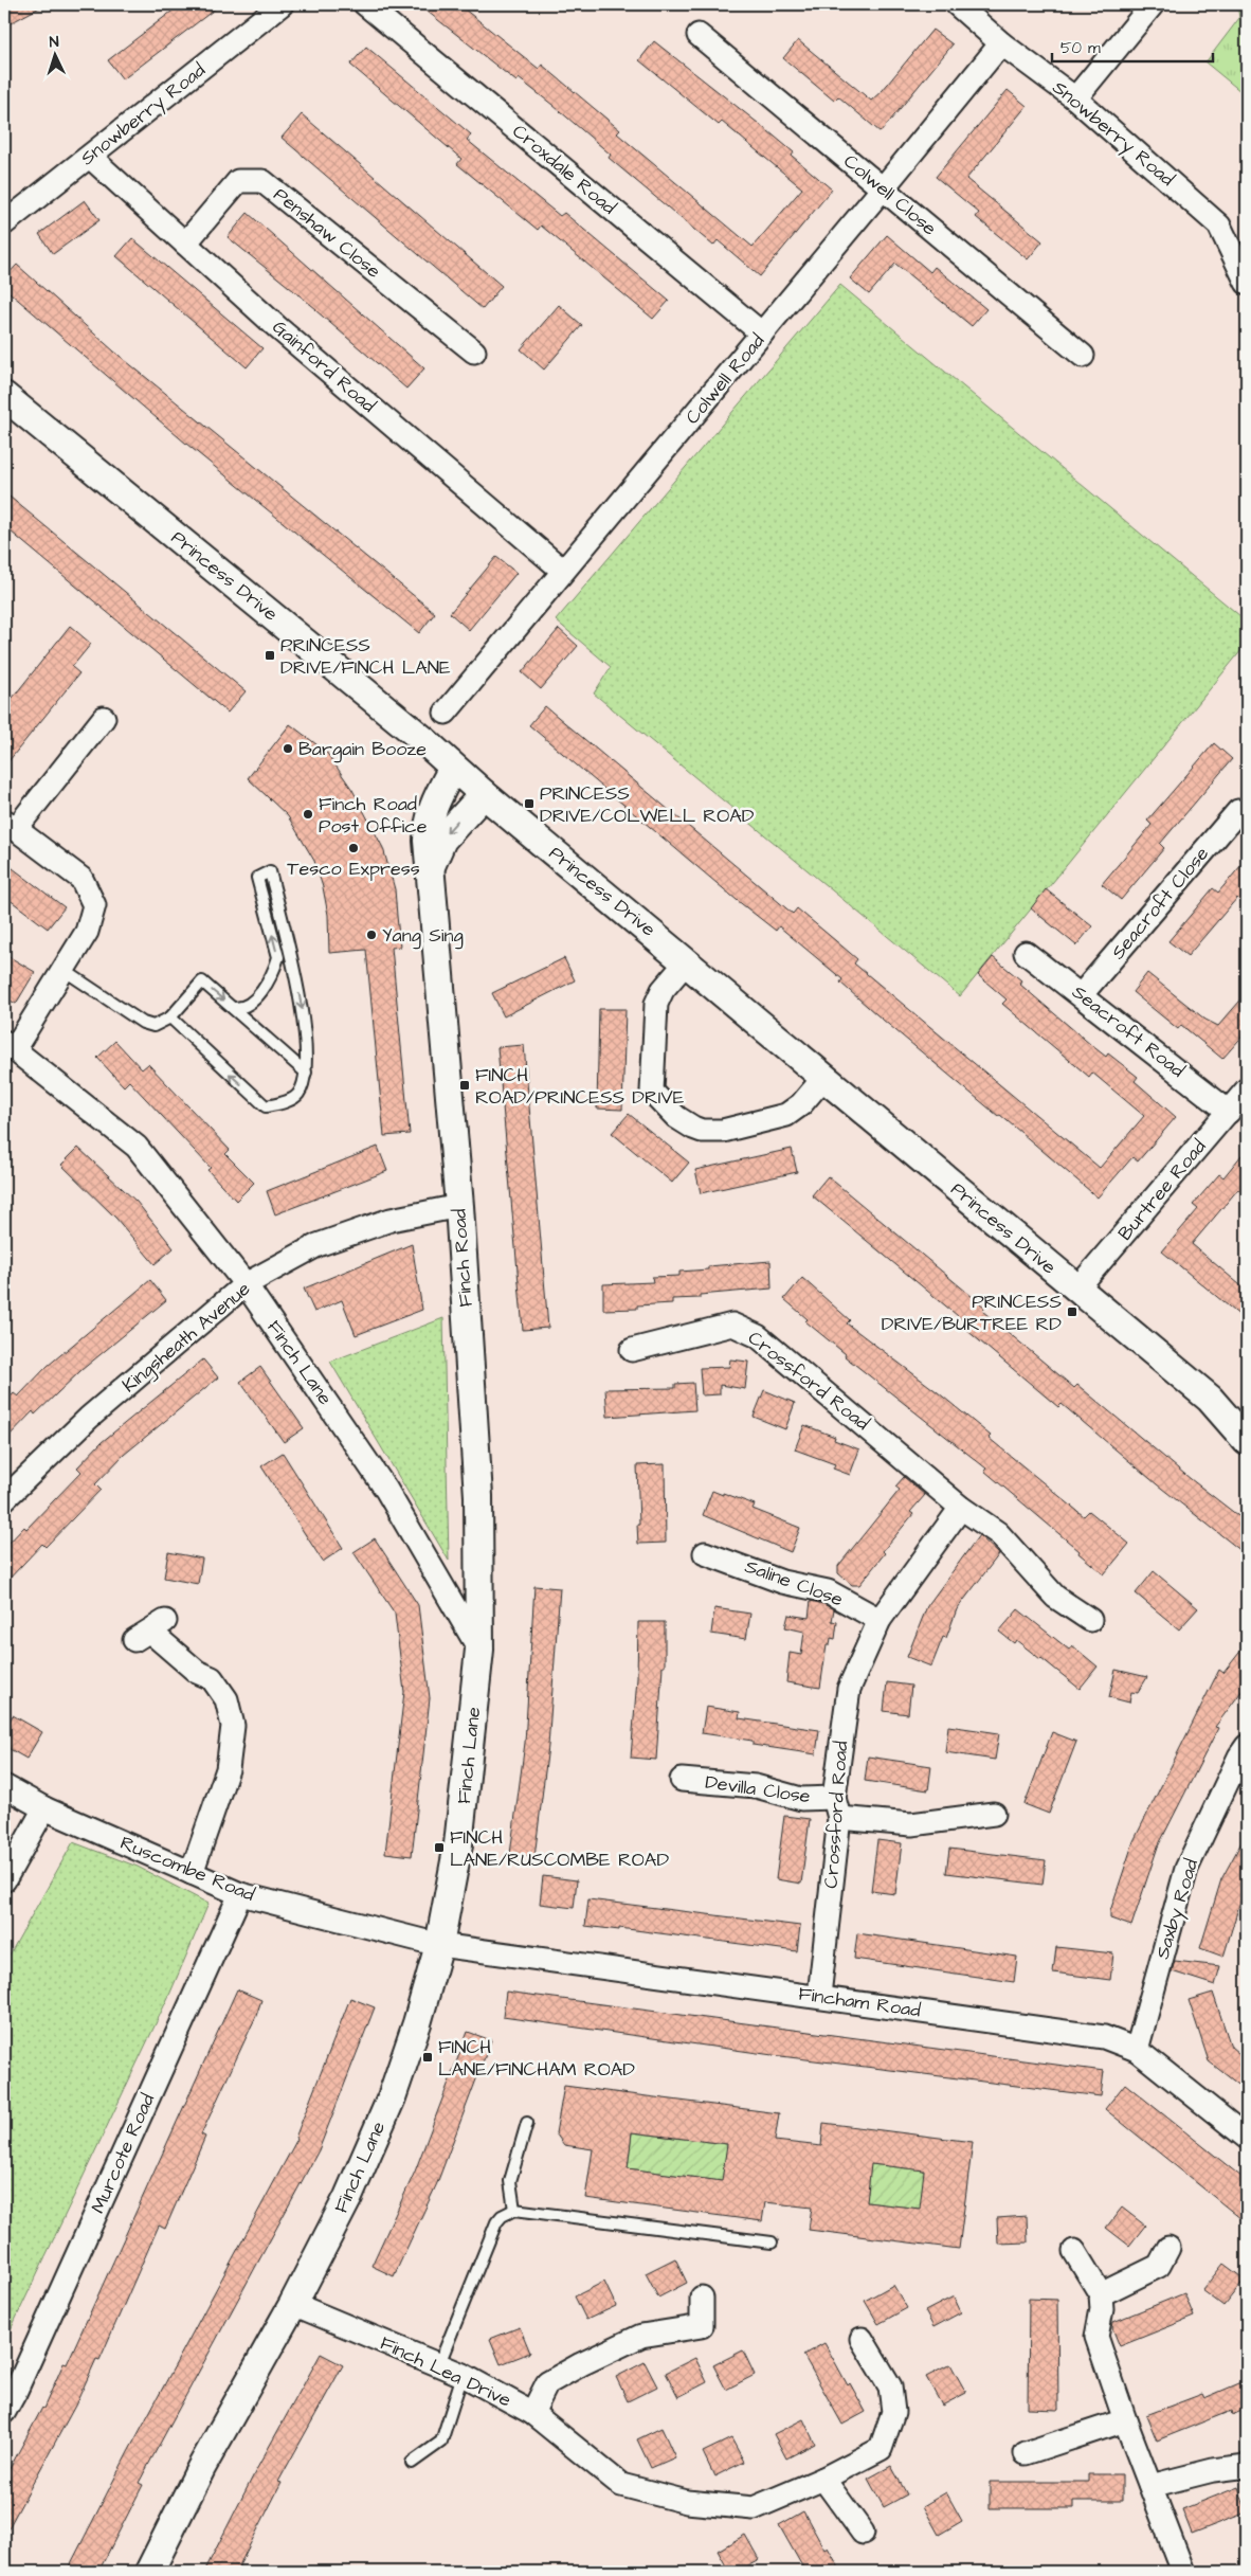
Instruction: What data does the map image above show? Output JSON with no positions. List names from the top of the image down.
{
  "streets": {
    "street": [
      "Snowberry Road",
      "Croxdale Road",
      "Colwell Close",
      "Penshaw Close",
      "Gainford Road",
      "Colwell Road",
      "Princess Drive",
      "Seacroft Close",
      "Seacroft Road",
      "Burtree Road",
      "Finch Road",
      "Kingsheath Avenue",
      "Finch Lane",
      "Crossford Road",
      "Saline Close",
      "Devilla Close",
      "Ruscombe Road",
      "Saxby Road",
      "Fincham Road",
      "Murcote Road",
      "Finch Lea Drive"
    ]
  },
  "crossings": [
    ["Snowberry Road", "Gainford Road"],
    ["Snowberry Road", "Colwell Road"],
    ["Croxdale Road", "Colwell Road"],
    ["Colwell Close", "Colwell Road"],
    ["Penshaw Close", "Gainford Road"],
    ["Gainford Road", "Colwell Road"],
    ["Princess Drive", "Burtree Road"],
    ["Princess Drive", "Finch Road"],
    ["Seacroft Close", "Seacroft Road"],
    ["Seacroft Road", "Burtree Road"],
    ["Finch Road", "Kingsheath Avenue"],
    ["Finch Road", "Finch Lane"],
    ["Kingsheath Avenue", "Finch Lane"],
    ["Finch Lane", "Ruscombe Road"],
    ["Finch Lane", "Fincham Road"],
    ["Finch Lane", "Finch Lea Drive"],
    ["Crossford Road", "Saline Close"],
    ["Crossford Road", "Devilla Close"],
    ["Crossford Road", "Fincham Road"],
    ["Ruscombe Road", "Fincham Road"],
    ["Ruscombe Road", "Murcote Road"],
    ["Saxby Road", "Fincham Road"]
  ],
  "places": {
    "transit": [
      "PRINCESS DRIVE/FINCH LANE",
      "PRINCESS DRIVE/COLWELL ROAD",
      "FINCH ROAD/PRINCESS DRIVE",
      "PRINCESS DRIVE/BURTREE RD",
      "FINCH LANE/RUSCOMBE ROAD",
      "FINCH LANE/FINCHAM ROAD"
    ],
    "other": [
      "Bargain Booze",
      "Finch Road Post Office",
      "Tesco Express",
      "Yang Sing"
    ]
  },
  "scale_bar": "50 m",
  "north": "top"
}
